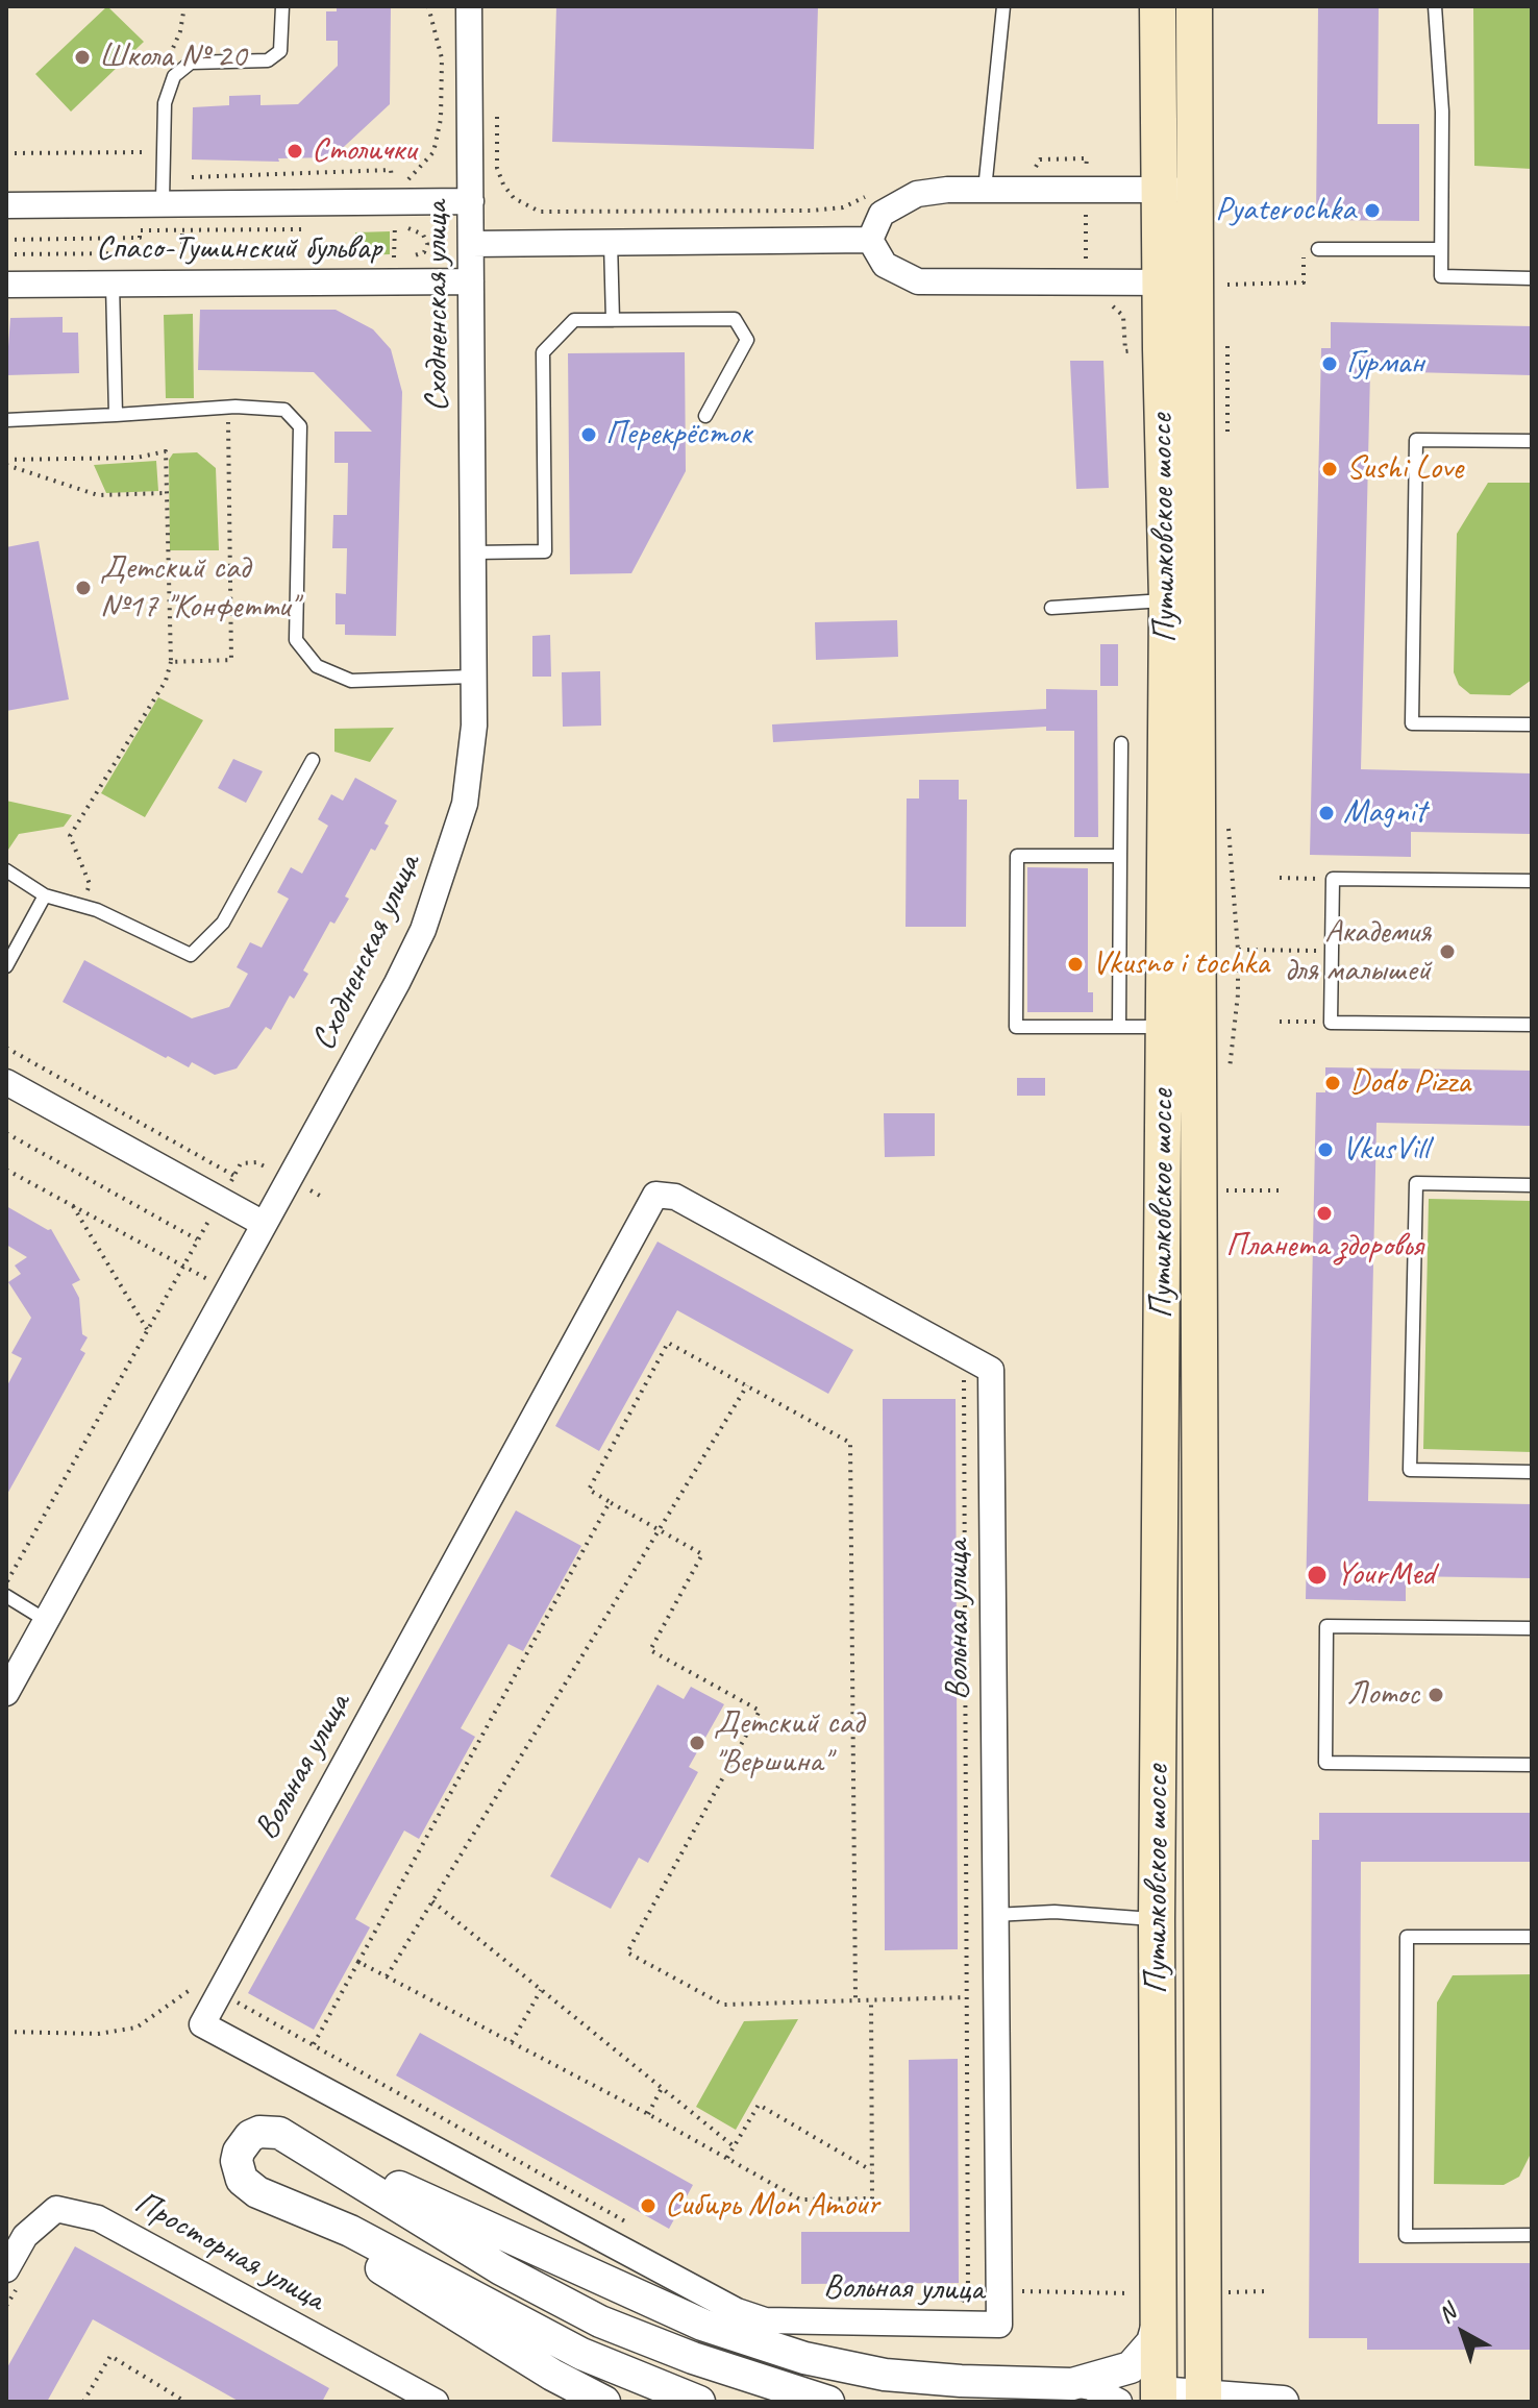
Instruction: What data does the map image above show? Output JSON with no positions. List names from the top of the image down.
{
  "streets": {
    "main road": ["Путилковское шоссе"],
    "street": [
      "Спасо-Тушинский бульвар",
      "Сходненская улица",
      "Вольная улица",
      "Просторная улица"
    ]
  },
  "crossings": [
    ["Спасо-Тушинский бульвар", "Сходненская улица"]
  ],
  "places": [
    "Школа № 20",
    "Столички",
    "Pyaterochka",
    "Гурман",
    "Перекрёсток",
    "Sushi Love",
    "Детский сад №17 \"Конфетти\"",
    "Magnit",
    "Академия для малышей",
    "Vkusno i tochka",
    "Dodo Pizza",
    "VkusVill",
    "Планета здоровья",
    "YourMed",
    "Лотос",
    "Детский сад \"Вершина\"",
    "Сибирь Mon Amour"
  ],
  "north": "top left"
}
